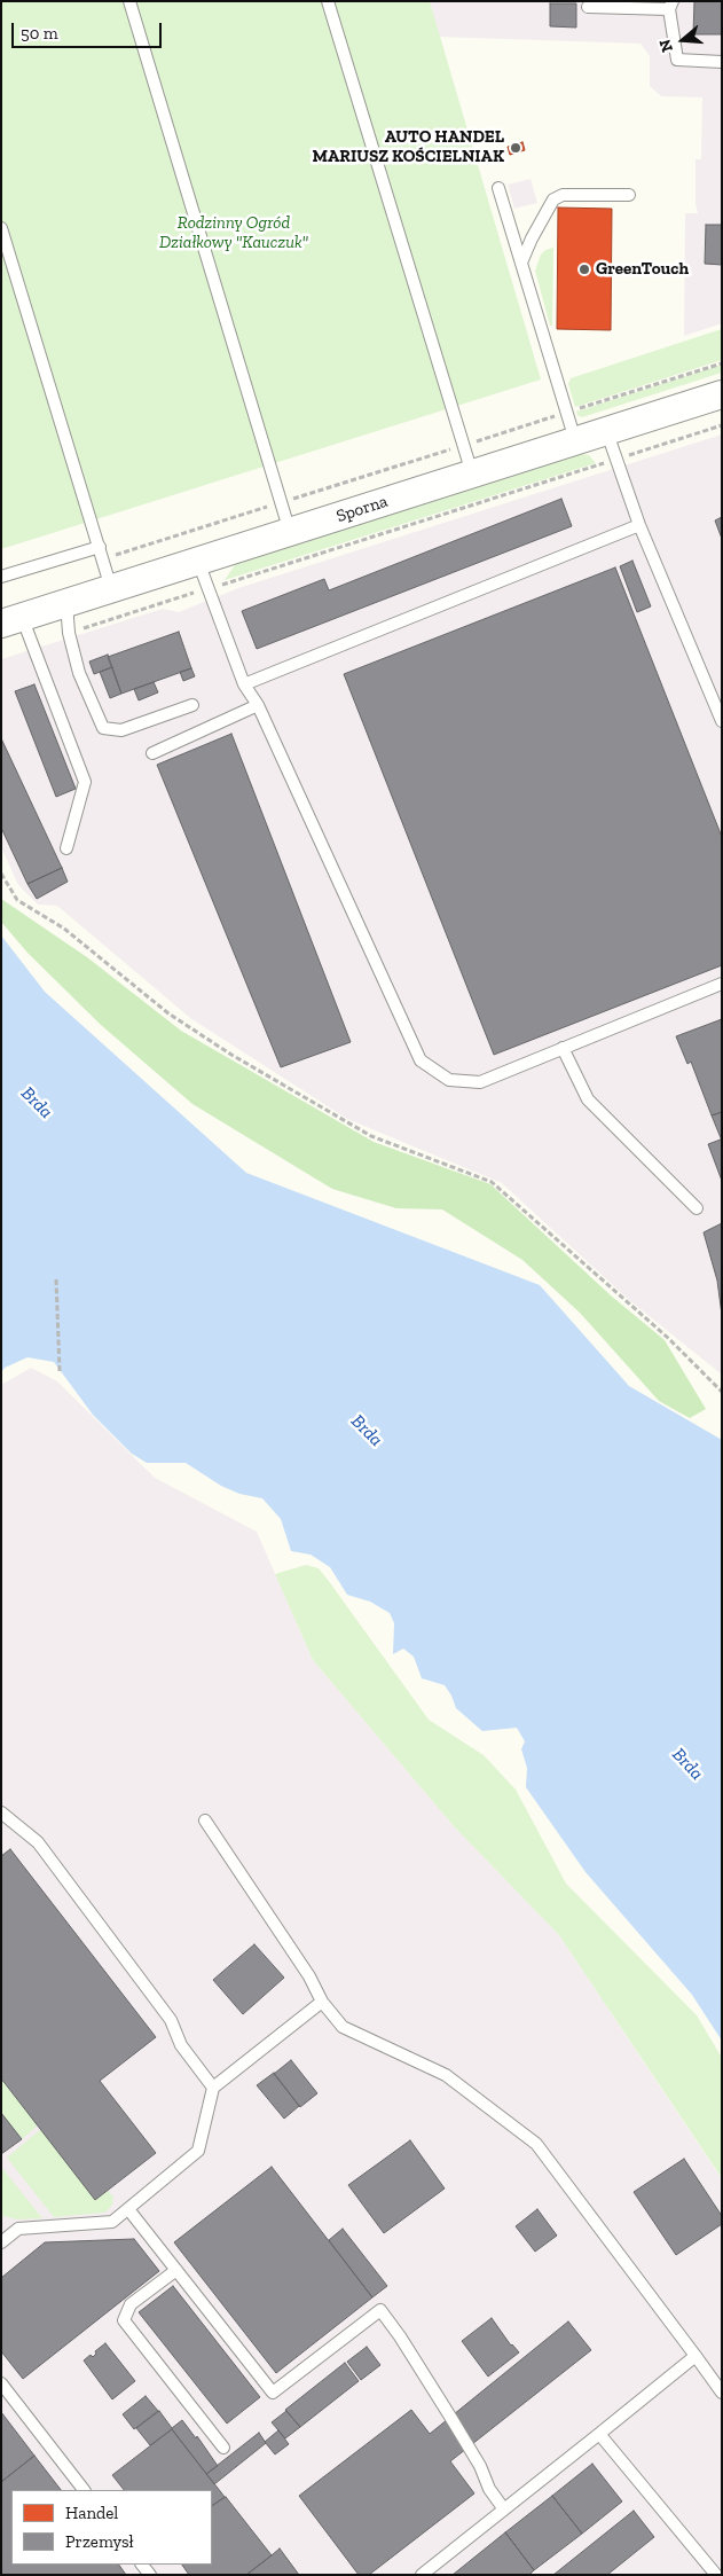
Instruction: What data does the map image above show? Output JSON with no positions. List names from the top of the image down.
{
  "streets": {
    "street": ["Sporna"]
  },
  "water": ["Brda"],
  "parks": ["Rodzinny Ogród Działkowy \"Kauczuk\""],
  "places": ["AUTO HANDEL MARIUSZ KOŚCIELNIAK", "GreenTouch"],
  "legend": ["Handel", "Przemysł"],
  "scale_bar": "50 m",
  "north": "left"
}
